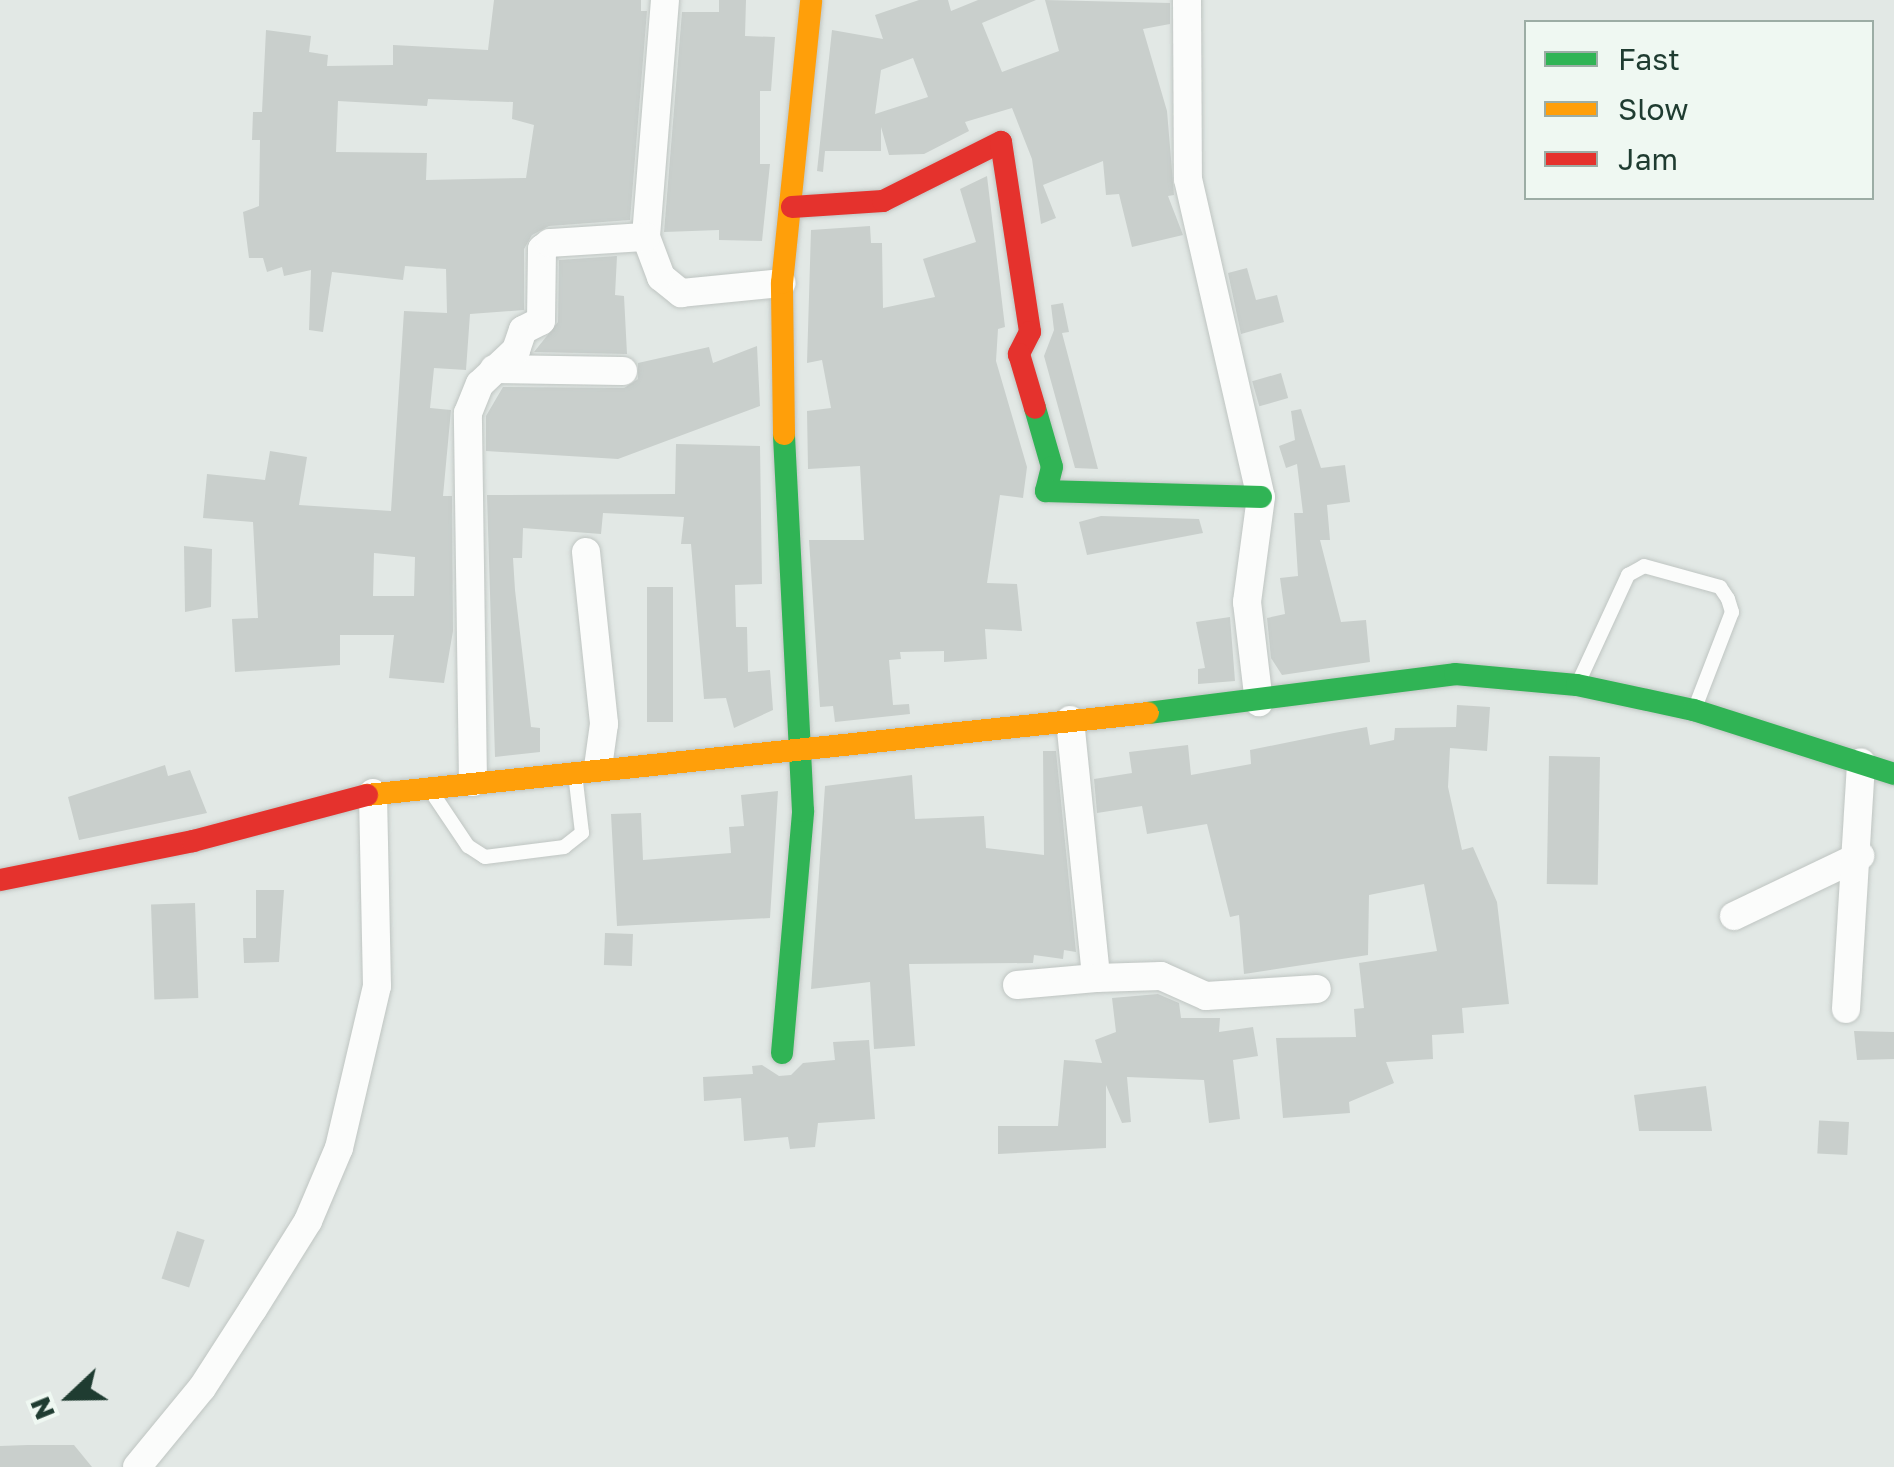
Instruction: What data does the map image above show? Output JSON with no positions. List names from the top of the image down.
{
  "legend": ["Fast", "Slow", "Jam"],
  "north": "left"
}
